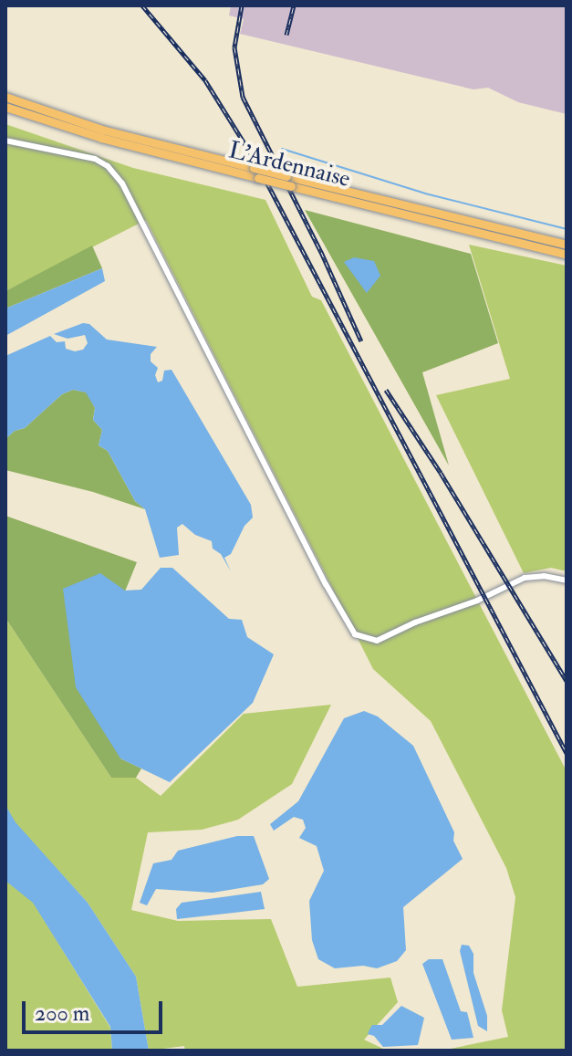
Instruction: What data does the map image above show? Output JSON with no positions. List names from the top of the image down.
{
  "streets": {
    "highway": ["L'Ardennaise"]
  },
  "scale_bar": "200 m"
}
